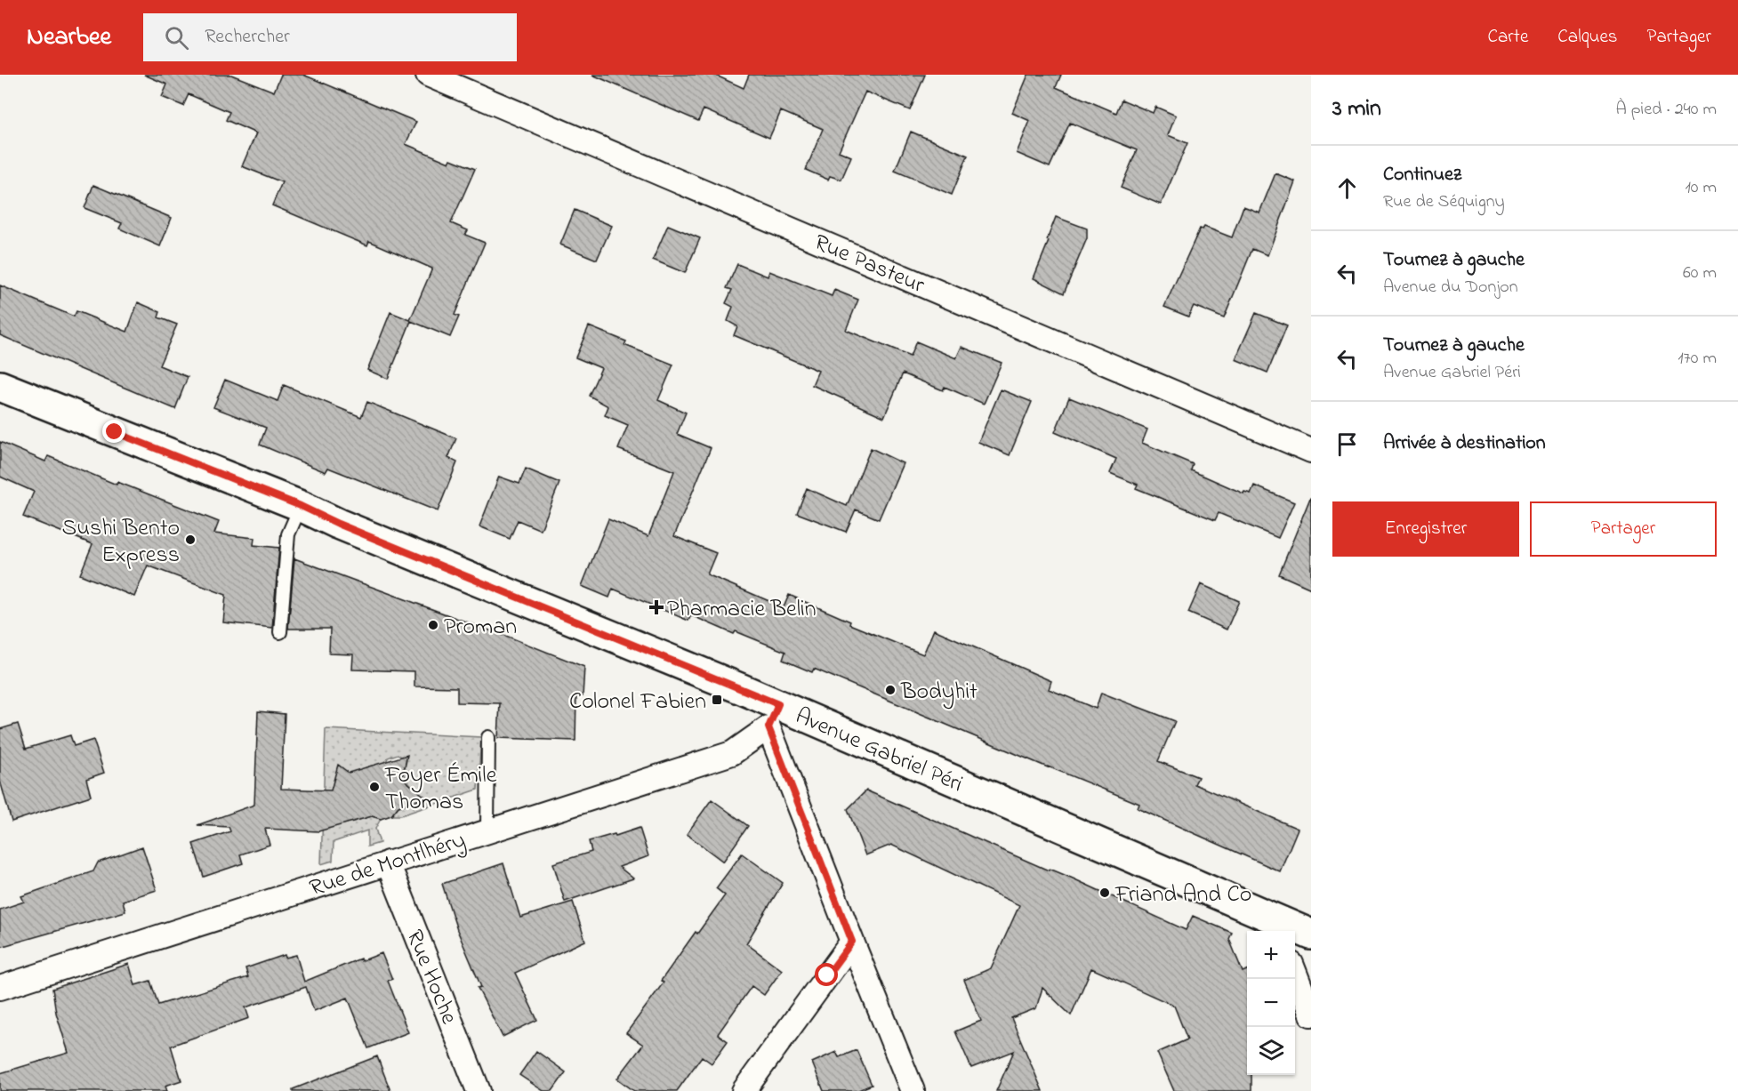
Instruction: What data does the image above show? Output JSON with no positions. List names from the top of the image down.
{
  "streets": {
    "street": [
      "Rue Pasteur",
      "Avenue Gabriel Péri",
      "Rue de Montlhéry",
      "Rue Hoche"
    ]
  },
  "crossings": [
    ["Avenue Gabriel Péri", "Rue de Montlhéry"],
    ["Rue de Montlhéry", "Rue Hoche"]
  ],
  "places": {
    "other": [
      "Sushi Bento Express",
      "Proman",
      "Bodyhit",
      "Foyer Émile Thomas",
      "Friand And Co"
    ],
    "health": ["Pharmacie Belin"],
    "transit": ["Colonel Fabien"]
  },
  "page": {
    "header": "Nearbee",
    "search": "Rechercher",
    "nav": ["Carte", "Calques", "Partager"],
    "heading": ["3 min", "À pied · 240 m"],
    "list": [
      ["Continuez", "Rue de Séquigny", "10 m"],
      ["Tournez à gauche", "Avenue du Donjon", "60 m"],
      ["Tournez à gauche", "Avenue Gabriel Péri", "170 m"],
      "Arrivée à destination"
    ],
    "buttons": ["Enregistrer", "Partager"],
    "map_buttons": ["+", "−"]
  }
}
